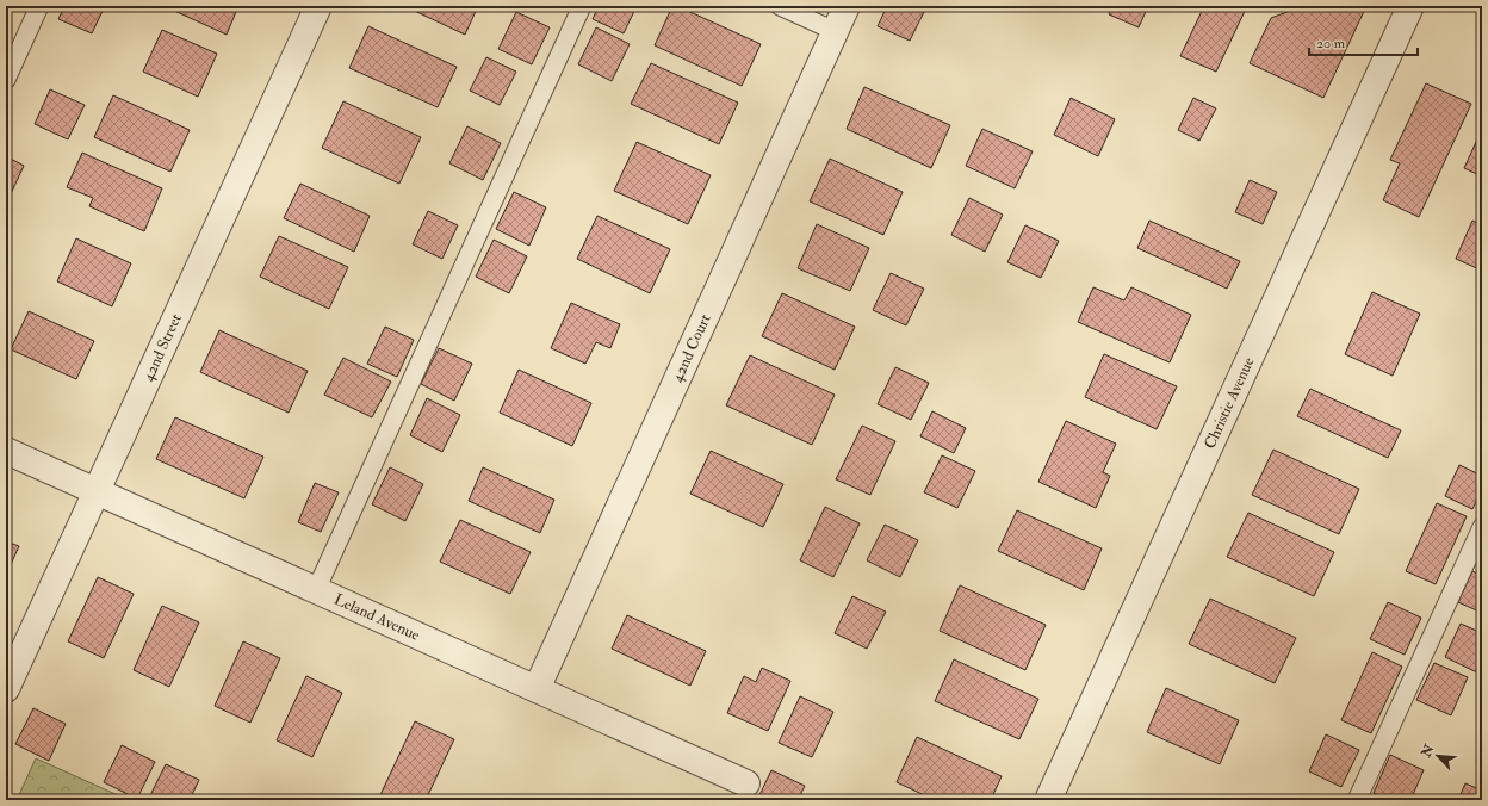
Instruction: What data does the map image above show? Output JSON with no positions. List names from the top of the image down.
{
  "streets": {
    "street": [
      "42nd Street",
      "42nd Court",
      "Christie Avenue",
      "Leland Avenue"
    ]
  },
  "crossings": [
    ["42nd Street", "Leland Avenue"],
    ["42nd Court", "Leland Avenue"]
  ],
  "scale_bar": "20 m",
  "north": "top left"
}
